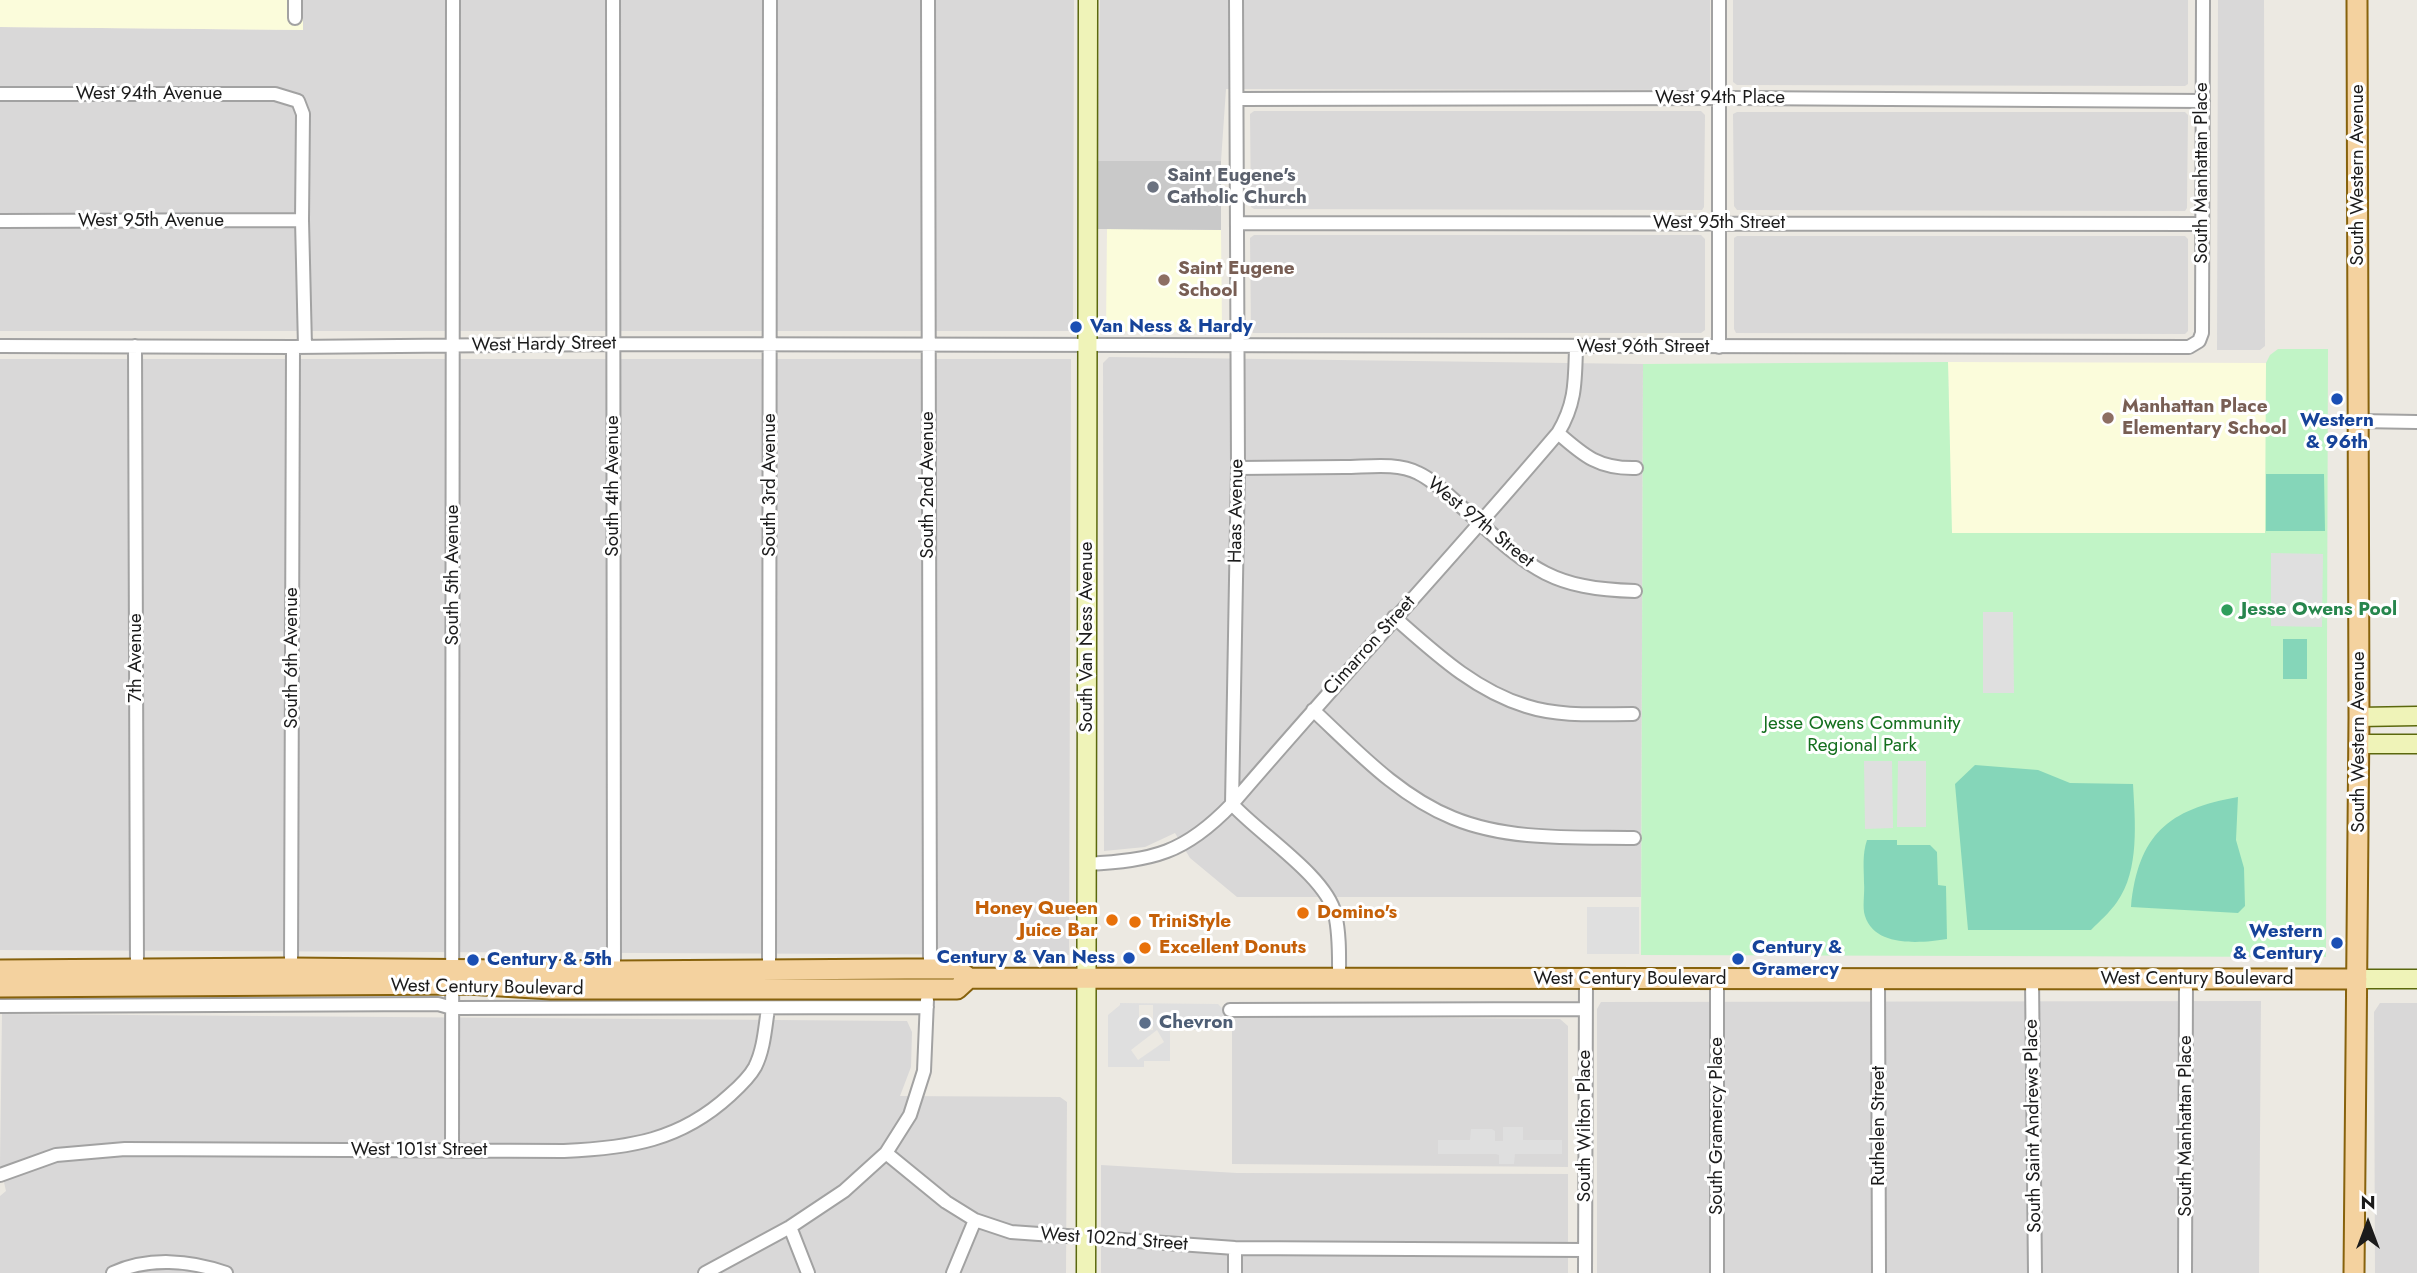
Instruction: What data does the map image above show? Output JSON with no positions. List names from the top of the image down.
{
  "streets": {
    "main road": ["South Western Avenue", "West Century Boulevard"],
    "street": [
      "West 94th Avenue",
      "West 94th Place",
      "South Manhattan Place",
      "West 95th Avenue",
      "West 95th Street",
      "West Hardy Street",
      "West 96th Street",
      "South 3rd Avenue",
      "South 2nd Avenue",
      "South 4th Avenue",
      "Haas Avenue",
      "West 97th Street",
      "South 5th Avenue",
      "South Van Ness Avenue",
      "Cimarron Street",
      "7th Avenue",
      "South 6th Avenue",
      "South Wilton Place",
      "South Gramercy Place",
      "Ruthelen Street",
      "South Saint Andrews Place",
      "West 101st Street",
      "West 102nd Street"
    ]
  },
  "crossings": [
    ["West 94th Avenue", "South 6th Avenue"],
    ["West 94th Place", "South Manhattan Place"],
    ["West 94th Place", "Haas Avenue"],
    ["South Manhattan Place", "West 95th Street"],
    ["South Manhattan Place", "West 96th Street"],
    ["South Manhattan Place", "West Century Boulevard"],
    ["South Western Avenue", "West Century Boulevard"],
    ["West 95th Avenue", "South 6th Avenue"],
    ["West 95th Street", "Haas Avenue"],
    ["West Hardy Street", "West 96th Street"],
    ["West Hardy Street", "South 3rd Avenue"],
    ["West Hardy Street", "South 2nd Avenue"],
    ["West Hardy Street", "South 4th Avenue"],
    ["West Hardy Street", "South 5th Avenue"],
    ["West Hardy Street", "South Van Ness Avenue"],
    ["West Hardy Street", "7th Avenue"],
    ["West Hardy Street", "South 6th Avenue"],
    ["West 96th Street", "Haas Avenue"],
    ["West 96th Street", "South Van Ness Avenue"],
    ["West 96th Street", "Cimarron Street"],
    ["South 3rd Avenue", "West Century Boulevard"],
    ["South 2nd Avenue", "West Century Boulevard"],
    ["South 4th Avenue", "West Century Boulevard"],
    ["Haas Avenue", "West 97th Street"],
    ["Haas Avenue", "Cimarron Street"],
    ["West 97th Street", "Cimarron Street"],
    ["South 5th Avenue", "West Century Boulevard"],
    ["South 5th Avenue", "West 101st Street"],
    ["South Van Ness Avenue", "Cimarron Street"],
    ["South Van Ness Avenue", "West Century Boulevard"],
    ["South Van Ness Avenue", "West 102nd Street"],
    ["7th Avenue", "West Century Boulevard"],
    ["South 6th Avenue", "West Century Boulevard"],
    ["West Century Boulevard", "South Wilton Place"],
    ["West Century Boulevard", "South Gramercy Place"],
    ["West Century Boulevard", "Ruthelen Street"],
    ["West Century Boulevard", "South Saint Andrews Place"],
    ["West Century Boulevard", "West 101st Street"],
    ["South Wilton Place", "West 102nd Street"]
  ],
  "parks": ["Jesse Owens Community Regional Park"],
  "places": [
    "Saint Eugene's Catholic Church",
    "Saint Eugene School",
    "Van Ness & Hardy",
    "Western & 96th",
    "Manhattan Place Elementary School",
    "Jesse Owens Pool",
    "Domino's",
    "Honey Queen Juice Bar",
    "TriniStyle",
    "Western & Century",
    "Excellent Donuts",
    "Century & Van Ness",
    "Century & Gramercy",
    "Century & 5th",
    "Chevron"
  ],
  "north": "top"
}
